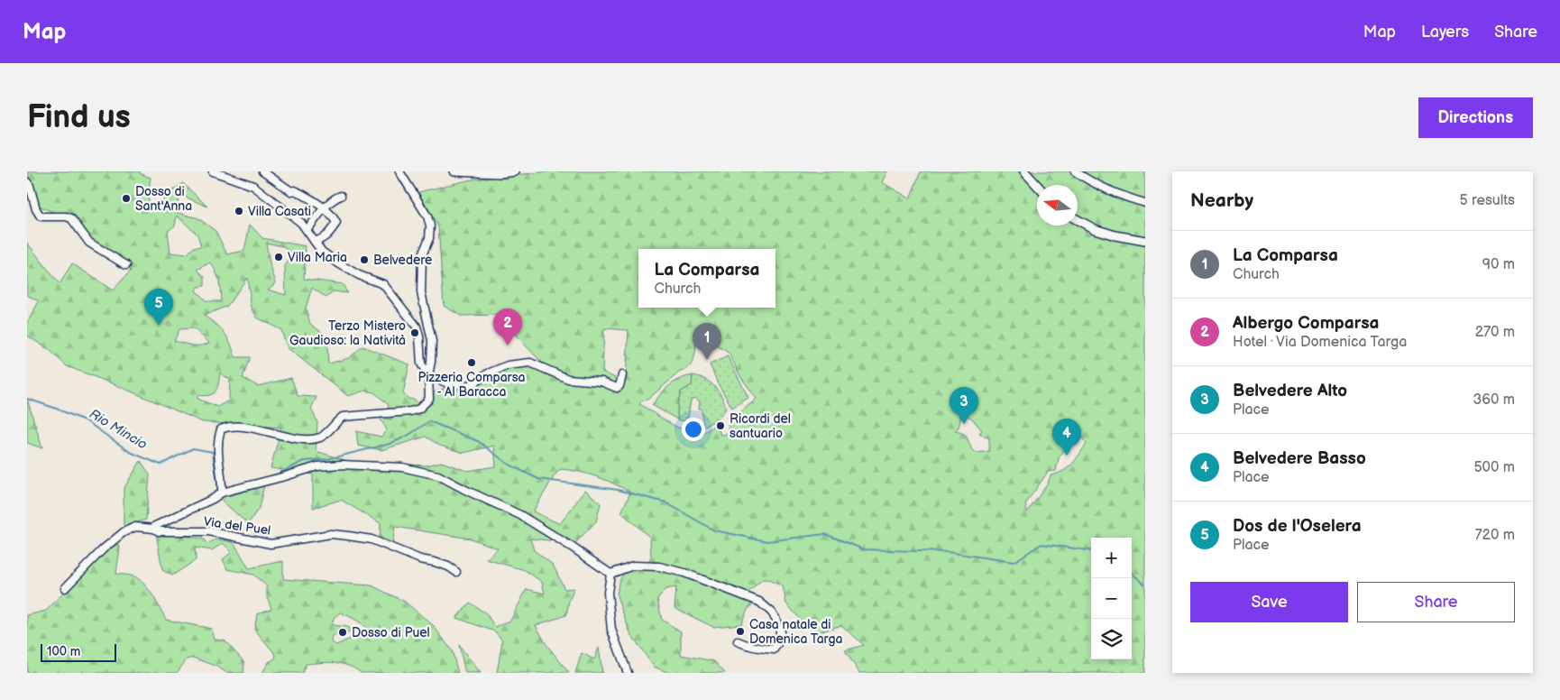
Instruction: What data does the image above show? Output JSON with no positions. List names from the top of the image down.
{
  "streets": {
    "street": ["Via del Puel"]
  },
  "water": ["Rio Mincio"],
  "places": [
    "Dosso di Sant'Anna",
    "Villa Casati",
    "Villa Maria",
    "Belvedere",
    "Terzo Mistero Gaudioso: la Natività",
    "Pizzeria Comparsa - Al Baracca",
    "Ricordi del santuario",
    "Casa natale di Domenica Targa",
    "Dosso di Puel"
  ],
  "scale_bar": "100 m",
  "north": "left",
  "page": {
    "header": "Map",
    "nav": ["Map", "Layers", "Share"],
    "buttons": [
      "Directions",
      ["Save", "Share"]
    ],
    "title": "Find us",
    "heading": ["Nearby", "5 results"],
    "list": [
      {
        "mark": "1",
        "name": "La Comparsa",
        "note": "Church",
        "value": "90 m"
      },
      {
        "mark": "2",
        "name": "Albergo Comparsa",
        "note": "Hotel · Via Domenica Targa",
        "value": "270 m"
      },
      {
        "mark": "3",
        "name": "Belvedere Alto",
        "note": "Place",
        "value": "360 m"
      },
      {
        "mark": "4",
        "name": "Belvedere Basso",
        "note": "Place",
        "value": "500 m"
      },
      {
        "mark": "5",
        "name": "Dos de l'Oselera",
        "note": "Place",
        "value": "720 m"
      }
    ],
    "popup": ["La Comparsa", "Church"],
    "pins": [
      "5",
      "2",
      "1",
      "3",
      "4"
    ],
    "map_buttons": ["+", "−"],
    "scale": "100 m"
  }
}
